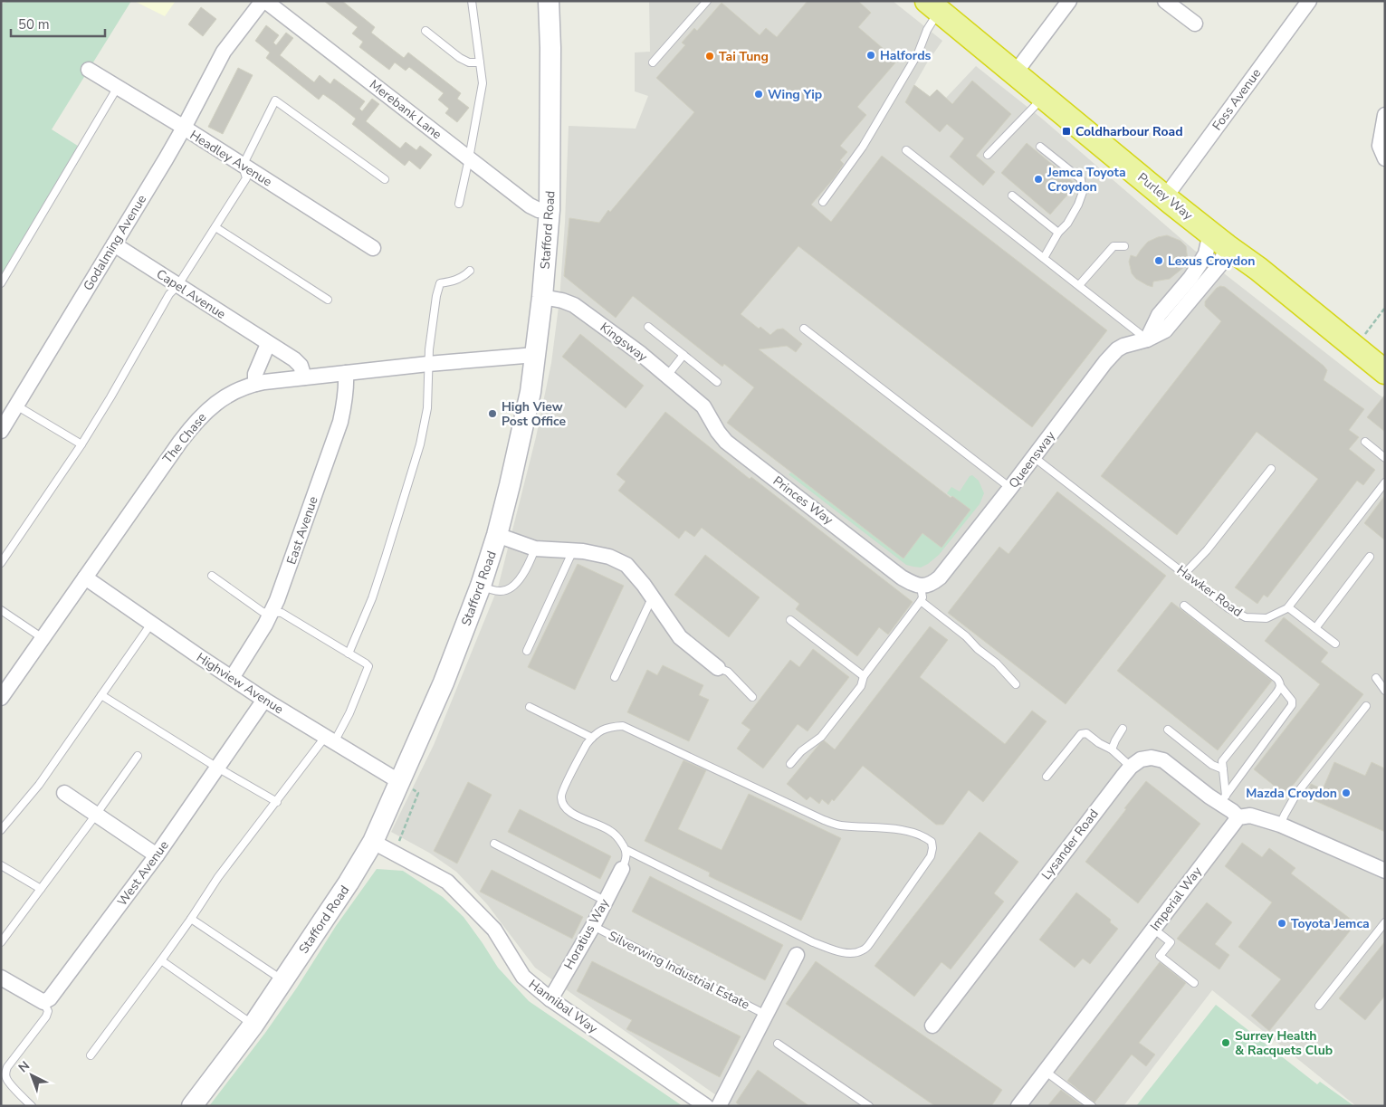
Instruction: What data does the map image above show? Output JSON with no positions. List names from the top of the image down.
{
  "streets": {
    "highway": ["Purley Way"],
    "main road": ["Stafford Road"],
    "street": [
      "Foss Avenue",
      "Merebank Lane",
      "Headley Avenue",
      "Godalming Avenue",
      "Capel Avenue",
      "Kingsway",
      "The Chase",
      "Queensway",
      "Princes Way",
      "East Avenue",
      "Highview Avenue",
      "Lysander Road",
      "West Avenue",
      "Imperial Way",
      "Horatius Way",
      "Hannibal Way"
    ],
    "lane": ["Hawker Road", "Silverwing Industrial Estate"]
  },
  "crossings": [
    ["Foss Avenue", "Purley Way"],
    ["Merebank Lane", "Stafford Road"],
    ["Merebank Lane", "Godalming Avenue"],
    ["Headley Avenue", "Godalming Avenue"],
    ["Purley Way", "Queensway"],
    ["Stafford Road", "Kingsway"],
    ["Stafford Road", "The Chase"],
    ["Stafford Road", "Highview Avenue"],
    ["Stafford Road", "Hannibal Way"],
    ["Godalming Avenue", "Capel Avenue"],
    ["Capel Avenue", "The Chase"],
    ["Kingsway", "Princes Way"],
    ["The Chase", "East Avenue"],
    ["The Chase", "Highview Avenue"],
    ["Queensway", "Princes Way"],
    ["Queensway", "Hawker Road"],
    ["East Avenue", "Highview Avenue"],
    ["Highview Avenue", "West Avenue"],
    ["Lysander Road", "Imperial Way"],
    ["Horatius Way", "Silverwing Industrial Estate"],
    ["Horatius Way", "Hannibal Way"]
  ],
  "places": {
    "other": [
      "Halfords",
      "Tai Tung",
      "Wing Yip",
      "Jemca Toyota Croydon",
      "Lexus Croydon",
      "High View Post Office",
      "Mazda Croydon",
      "Toyota Jemca",
      "Surrey Health & Racquets Club"
    ],
    "transit": ["Coldharbour Road"]
  },
  "scale_bar": "50 m",
  "north": "top left"
}
